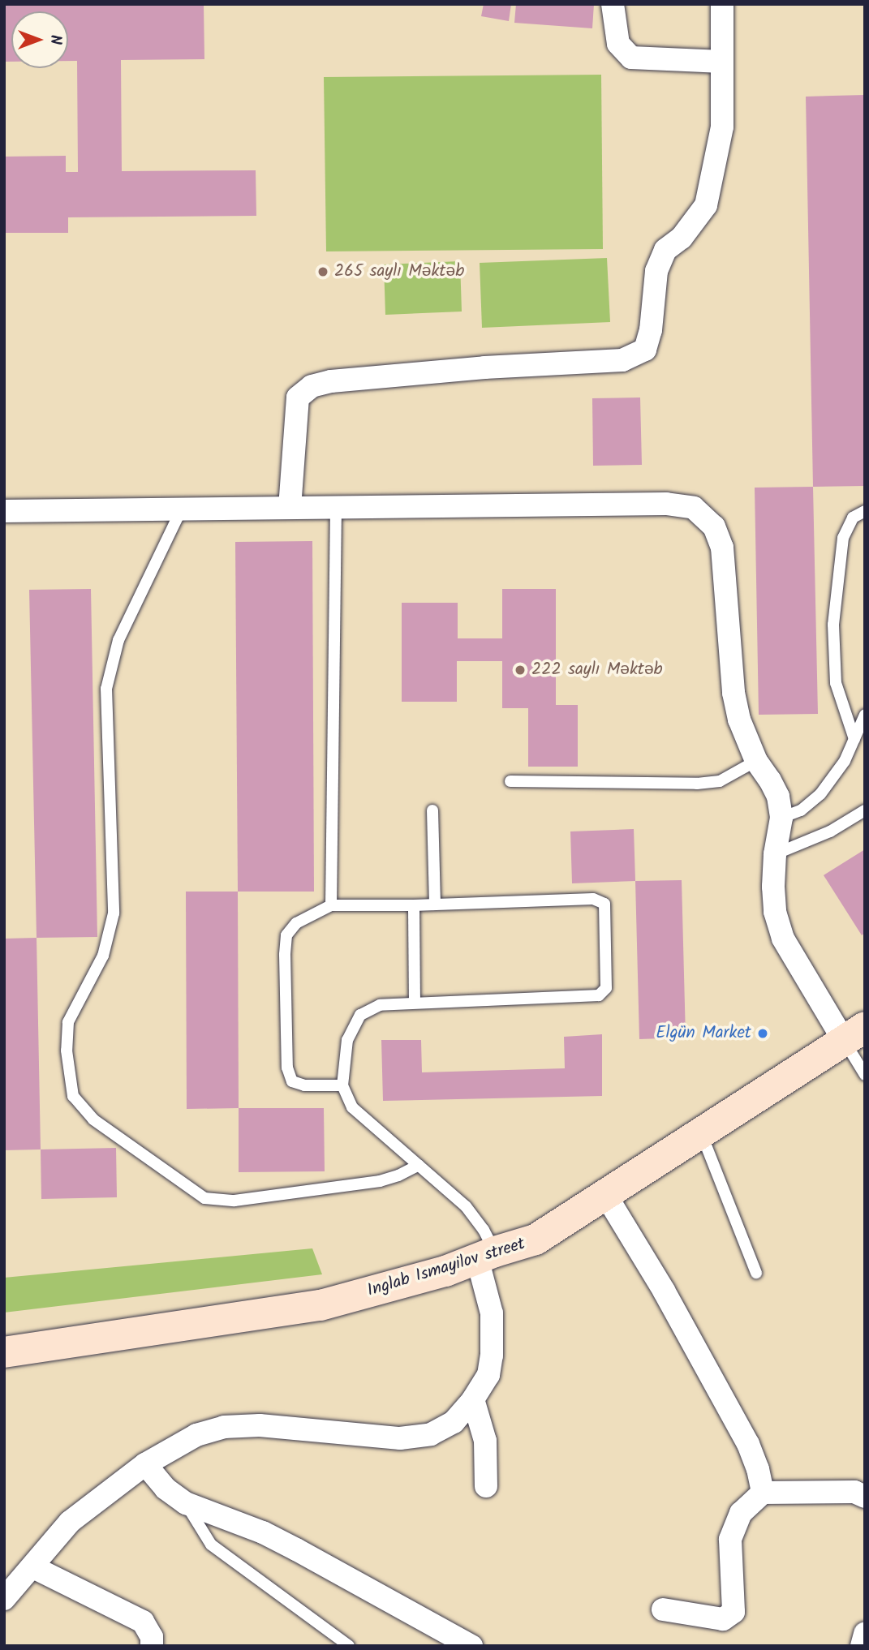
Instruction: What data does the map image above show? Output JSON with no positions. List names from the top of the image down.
{
  "streets": {
    "main road": ["Inglab Ismayilov street"]
  },
  "places": ["265 saylı Məktəb", "222 saylı Məktəb", "Elgün Market"],
  "north": "right"
}
